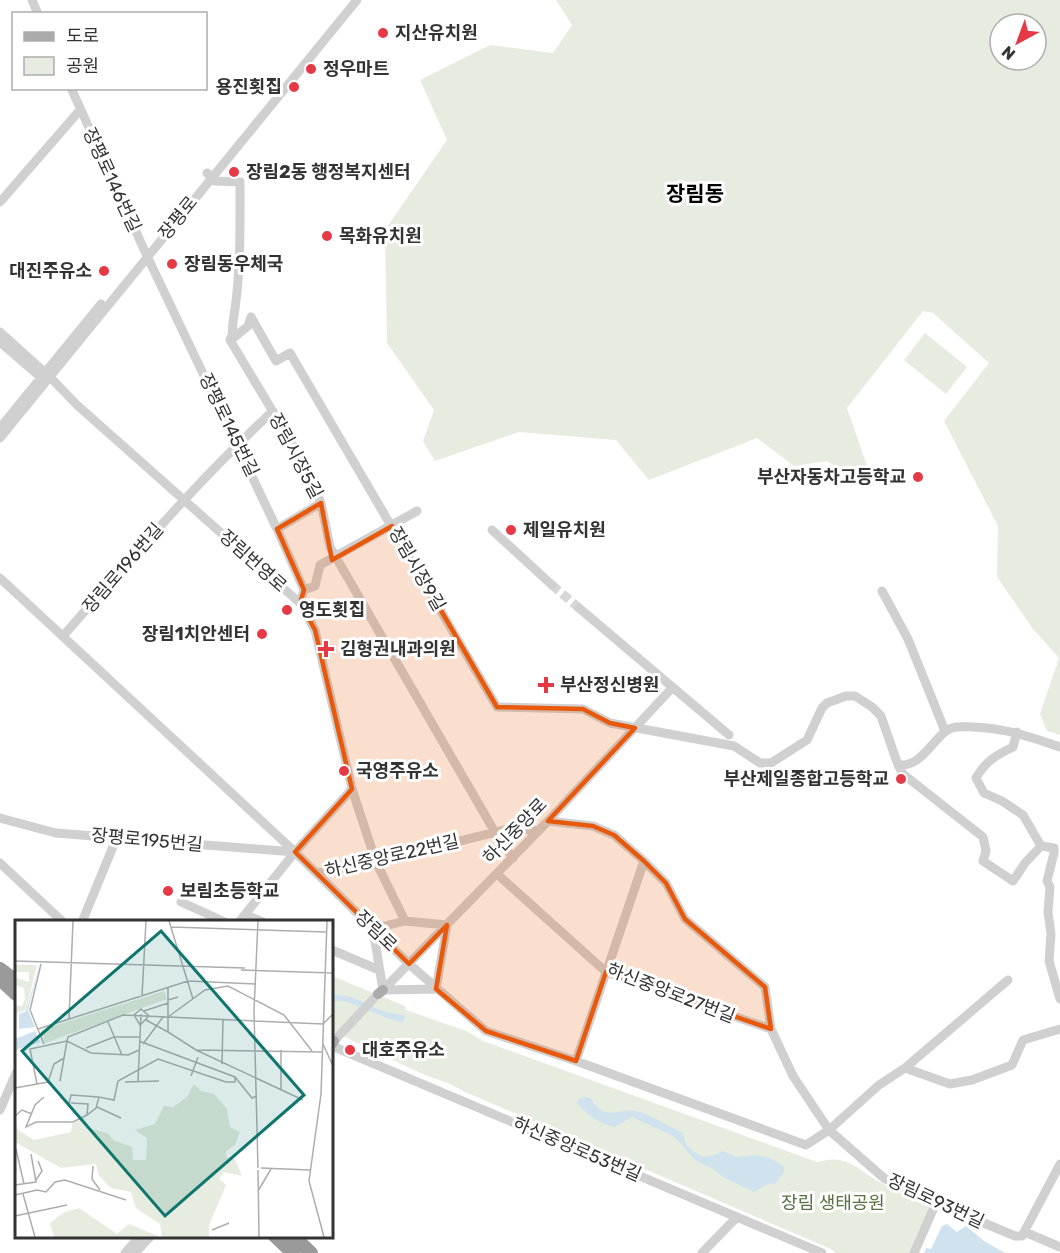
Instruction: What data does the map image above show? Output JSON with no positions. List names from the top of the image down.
{
  "streets": {
    "street": [
      "장평로146번길",
      "장평로",
      "장평로145번길",
      "장림시장5길",
      "장림번영로",
      "장림로196번길",
      "장림시장9길",
      "하신중앙로",
      "장평로195번길",
      "하신중앙로22번길",
      "장림로",
      "하신중앙로27번길",
      "하신중앙로53번길",
      "장림로93번길"
    ]
  },
  "crossings": [
    ["장평로146번길", "장평로"],
    ["장평로146번길", "장평로145번길"],
    ["장평로", "장평로145번길"],
    ["장평로", "장림번영로"],
    ["장평로145번길", "장림로196번길"],
    ["장림시장5길", "장림로196번길"],
    ["장림시장5길", "장림시장9길"],
    ["장림시장5길", "하신중앙로"],
    ["장림시장5길", "하신중앙로22번길"],
    ["장림번영로", "장림로196번길"],
    ["장림번영로", "하신중앙로22번길"],
    ["장림로196번길", "장림로"],
    ["장림시장9길", "하신중앙로"],
    ["하신중앙로", "하신중앙로22번길"],
    ["하신중앙로", "장림로"],
    ["하신중앙로", "하신중앙로27번길"],
    ["하신중앙로", "장림로93번길"],
    ["장평로195번길", "장림로"],
    ["하신중앙로22번길", "장림로"],
    ["장림로", "장림로93번길"],
    ["하신중앙로27번길", "장림로93번길"]
  ],
  "districts": ["장림동"],
  "parks": ["장림 생태공원"],
  "places": {
    "other": [
      "지산유치원",
      "정우마트",
      "용진횟집",
      "장림2동 행정복지센터",
      "목화유치원",
      "장림동우체국",
      "대진주유소",
      "부산자동차고등학교",
      "제일유치원",
      "영도횟집",
      "장림1치안센터",
      "국영주유소",
      "부산제일종합고등학교",
      "보림초등학교",
      "대호주유소"
    ],
    "health": ["김형권내과의원", "부산정신병원"]
  },
  "legend": ["도로", "공원"],
  "north": "bottom left"
}
